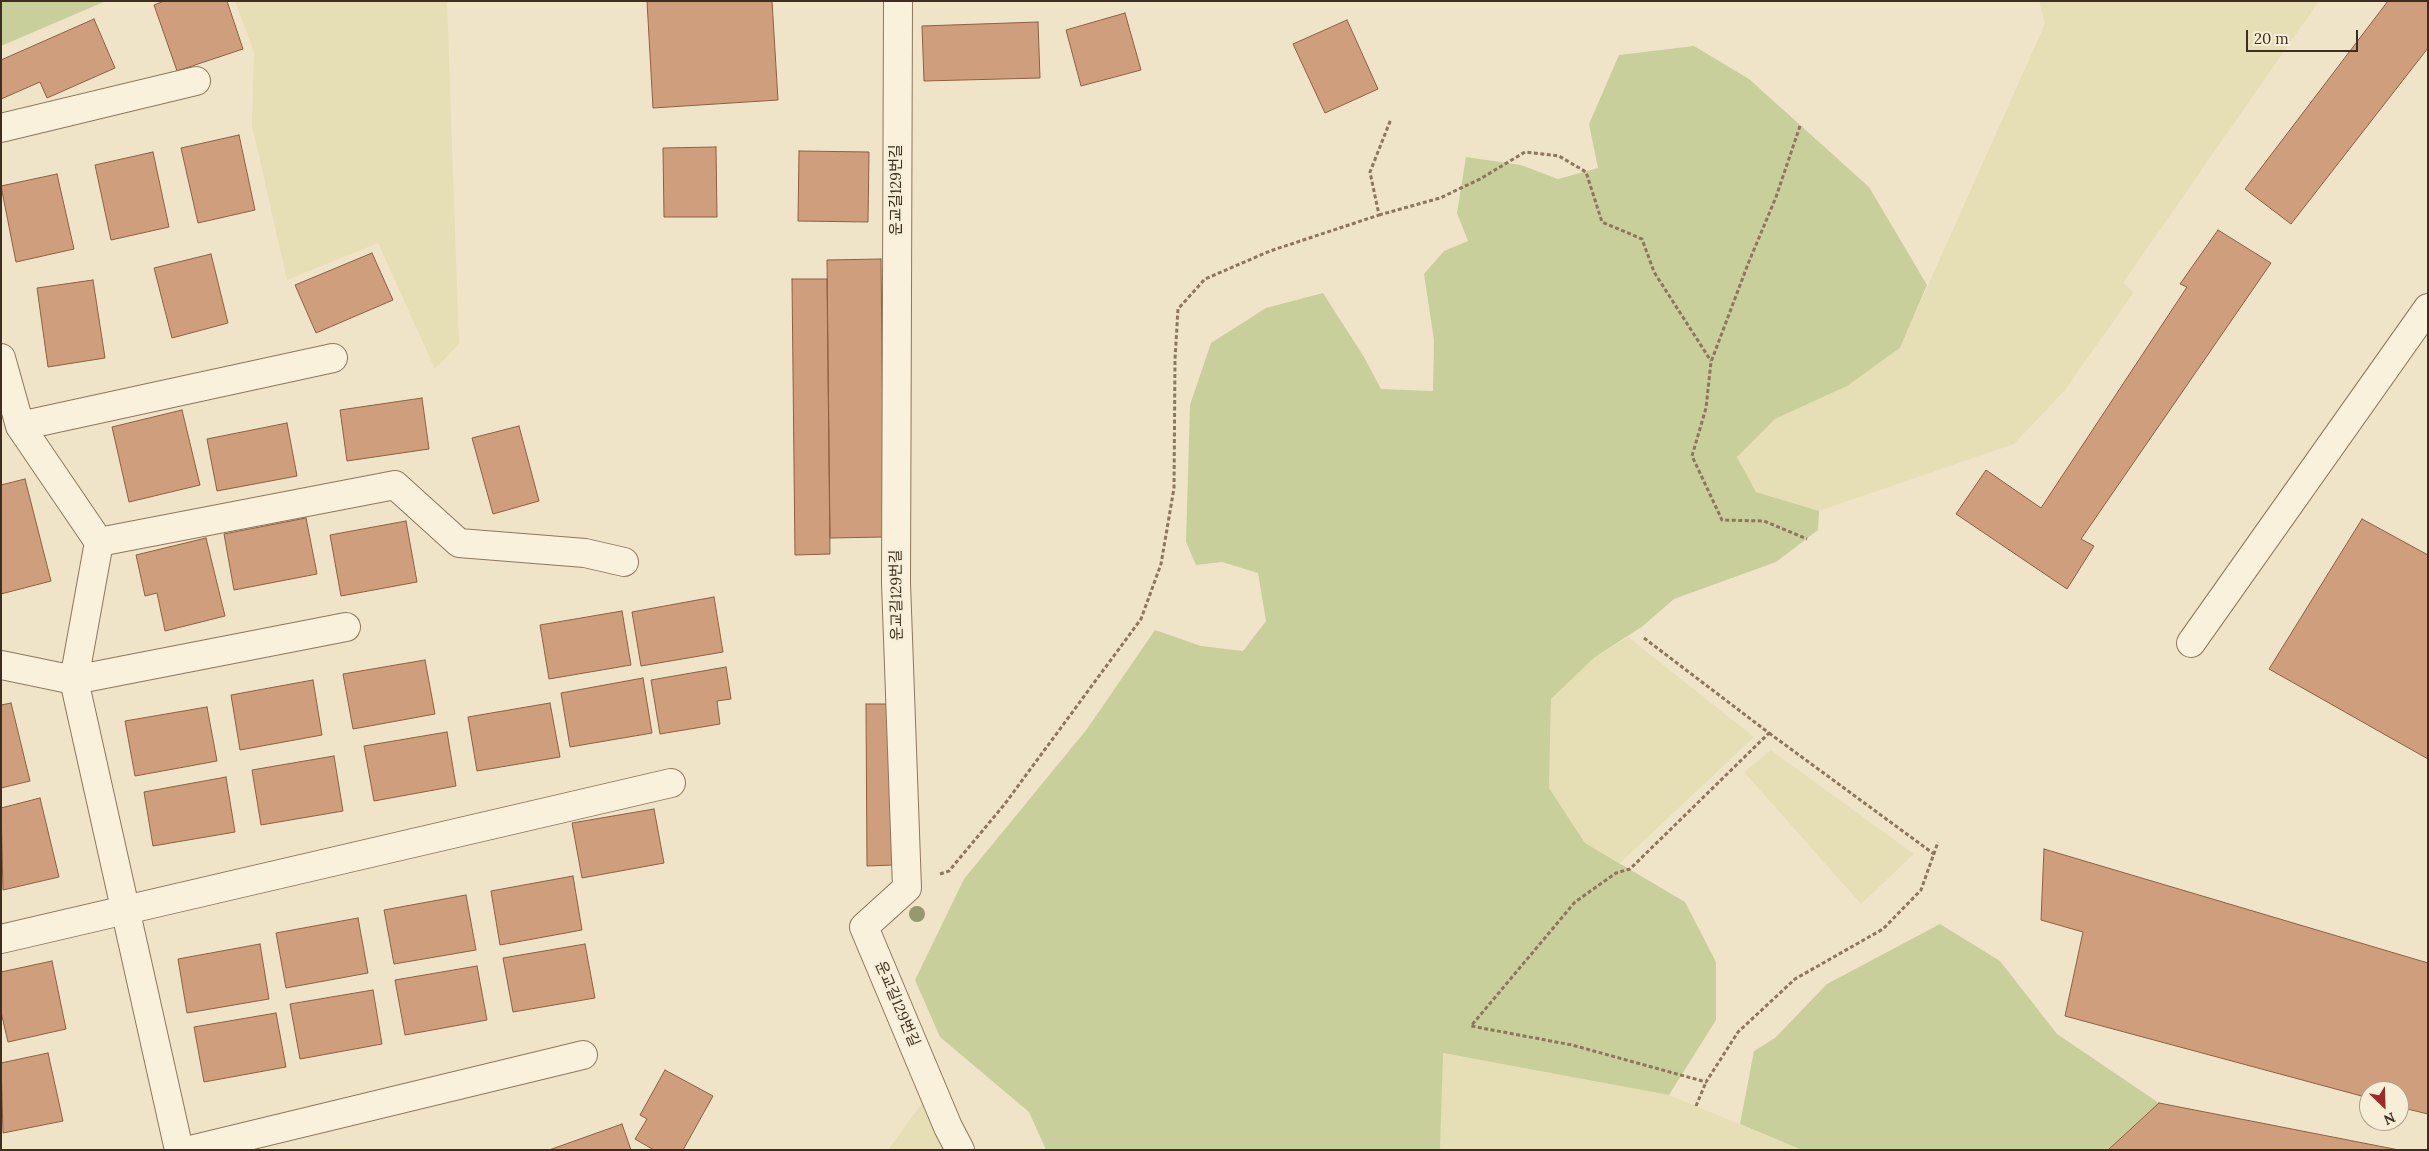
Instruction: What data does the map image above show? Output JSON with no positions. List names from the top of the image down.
{
  "streets": {
    "street": ["운교길129번길"]
  },
  "scale_bar": "20 m",
  "north": "bottom right"
}
